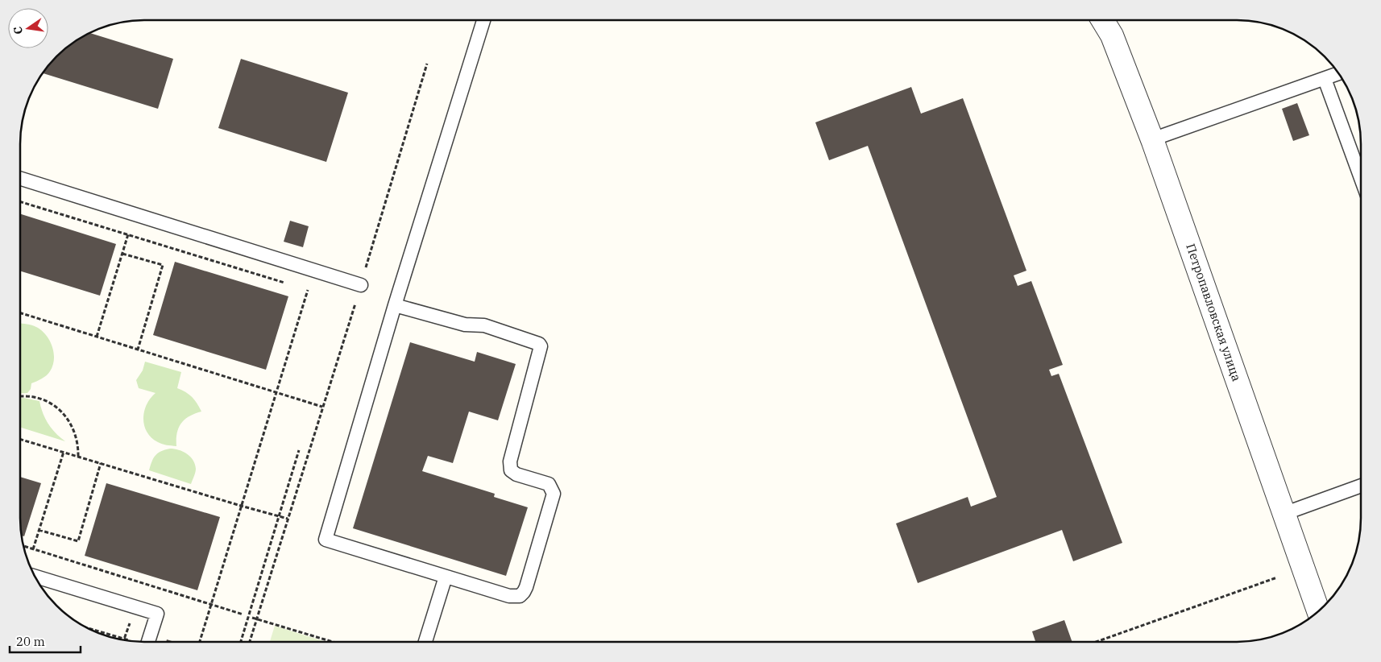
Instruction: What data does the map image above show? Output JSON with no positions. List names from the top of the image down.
{
  "streets": {
    "street": ["Петропавловская улица"]
  },
  "scale_bar": "20 m",
  "north": "left"
}
